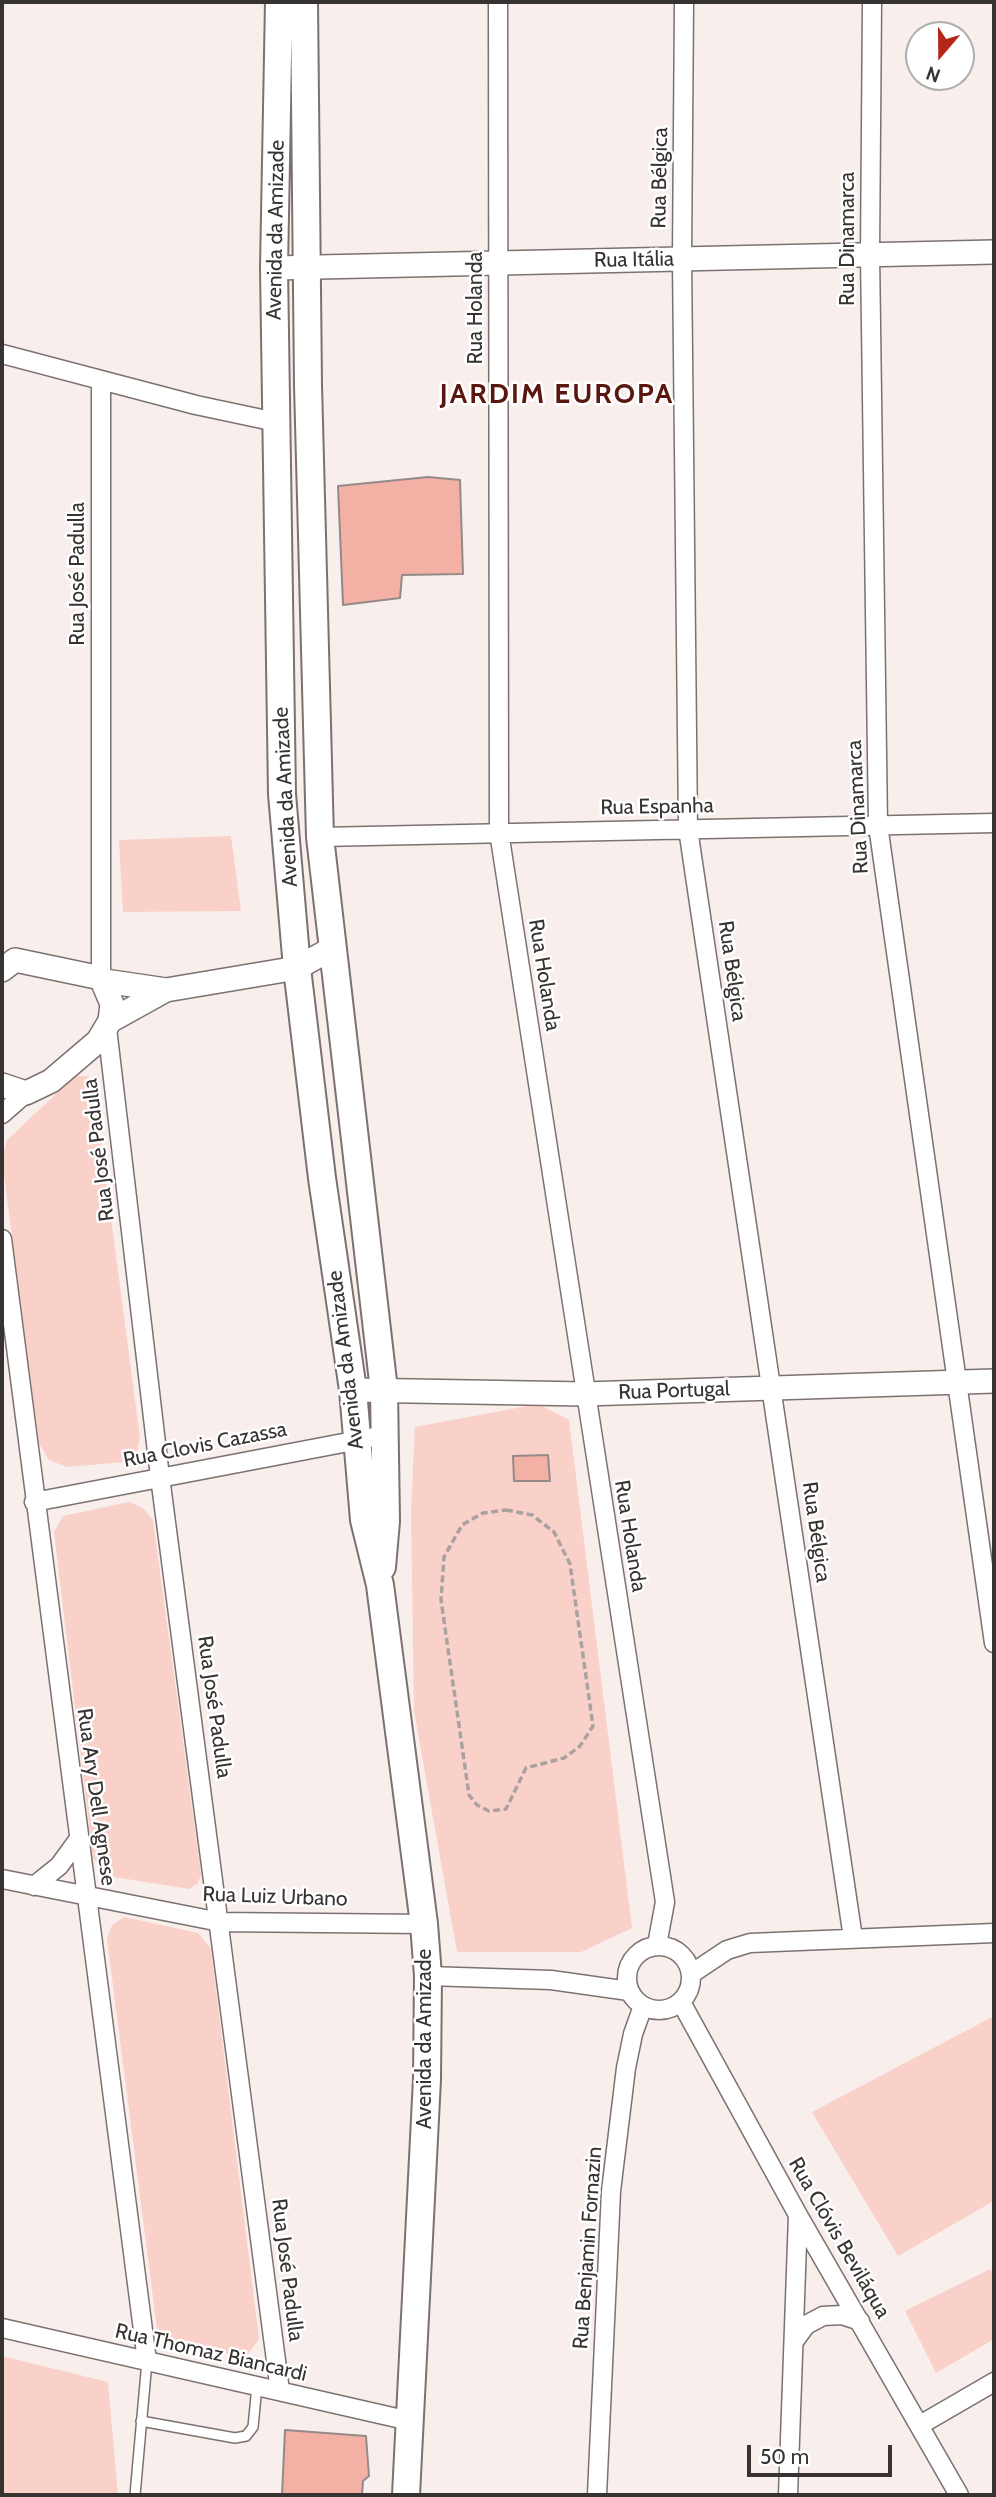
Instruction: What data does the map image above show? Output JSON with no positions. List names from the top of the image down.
{
  "streets": {
    "main road": ["Avenida da Amizade"],
    "street": [
      "Rua Bélgica",
      "Rua Dinamarca",
      "Rua Itália",
      "Rua Holanda",
      "Rua José Padulla",
      "Rua Espanha",
      "Rua Portugal",
      "Rua Clovis Cazassa",
      "Rua Ary Dell Agnese",
      "Rua Luiz Urbano",
      "Rua Clóvis Beviláqua",
      "Rua Benjamin Fornazin",
      "Rua Thomaz Biancardi"
    ]
  },
  "crossings": [
    ["Rua Bélgica", "Rua Itália"],
    ["Rua Bélgica", "Rua Espanha"],
    ["Rua Bélgica", "Rua Portugal"],
    ["Avenida da Amizade", "Rua Itália"],
    ["Avenida da Amizade", "Rua Espanha"],
    ["Avenida da Amizade", "Rua Portugal"],
    ["Avenida da Amizade", "Rua Clovis Cazassa"],
    ["Avenida da Amizade", "Rua Luiz Urbano"],
    ["Avenida da Amizade", "Rua Thomaz Biancardi"],
    ["Rua Dinamarca", "Rua Itália"],
    ["Rua Dinamarca", "Rua Espanha"],
    ["Rua Dinamarca", "Rua Portugal"],
    ["Rua Itália", "Rua Holanda"],
    ["Rua Holanda", "Rua Espanha"],
    ["Rua Holanda", "Rua Portugal"],
    ["Rua Holanda", "Rua Clóvis Beviláqua"],
    ["Rua Holanda", "Rua Benjamin Fornazin"],
    ["Rua José Padulla", "Rua Clovis Cazassa"],
    ["Rua José Padulla", "Rua Luiz Urbano"],
    ["Rua José Padulla", "Rua Thomaz Biancardi"],
    ["Rua Clovis Cazassa", "Rua Ary Dell Agnese"],
    ["Rua Ary Dell Agnese", "Rua Luiz Urbano"],
    ["Rua Ary Dell Agnese", "Rua Thomaz Biancardi"],
    ["Rua Clóvis Beviláqua", "Rua Benjamin Fornazin"]
  ],
  "districts": ["JARDIM EUROPA"],
  "scale_bar": "50 m",
  "north": "bottom"
}
